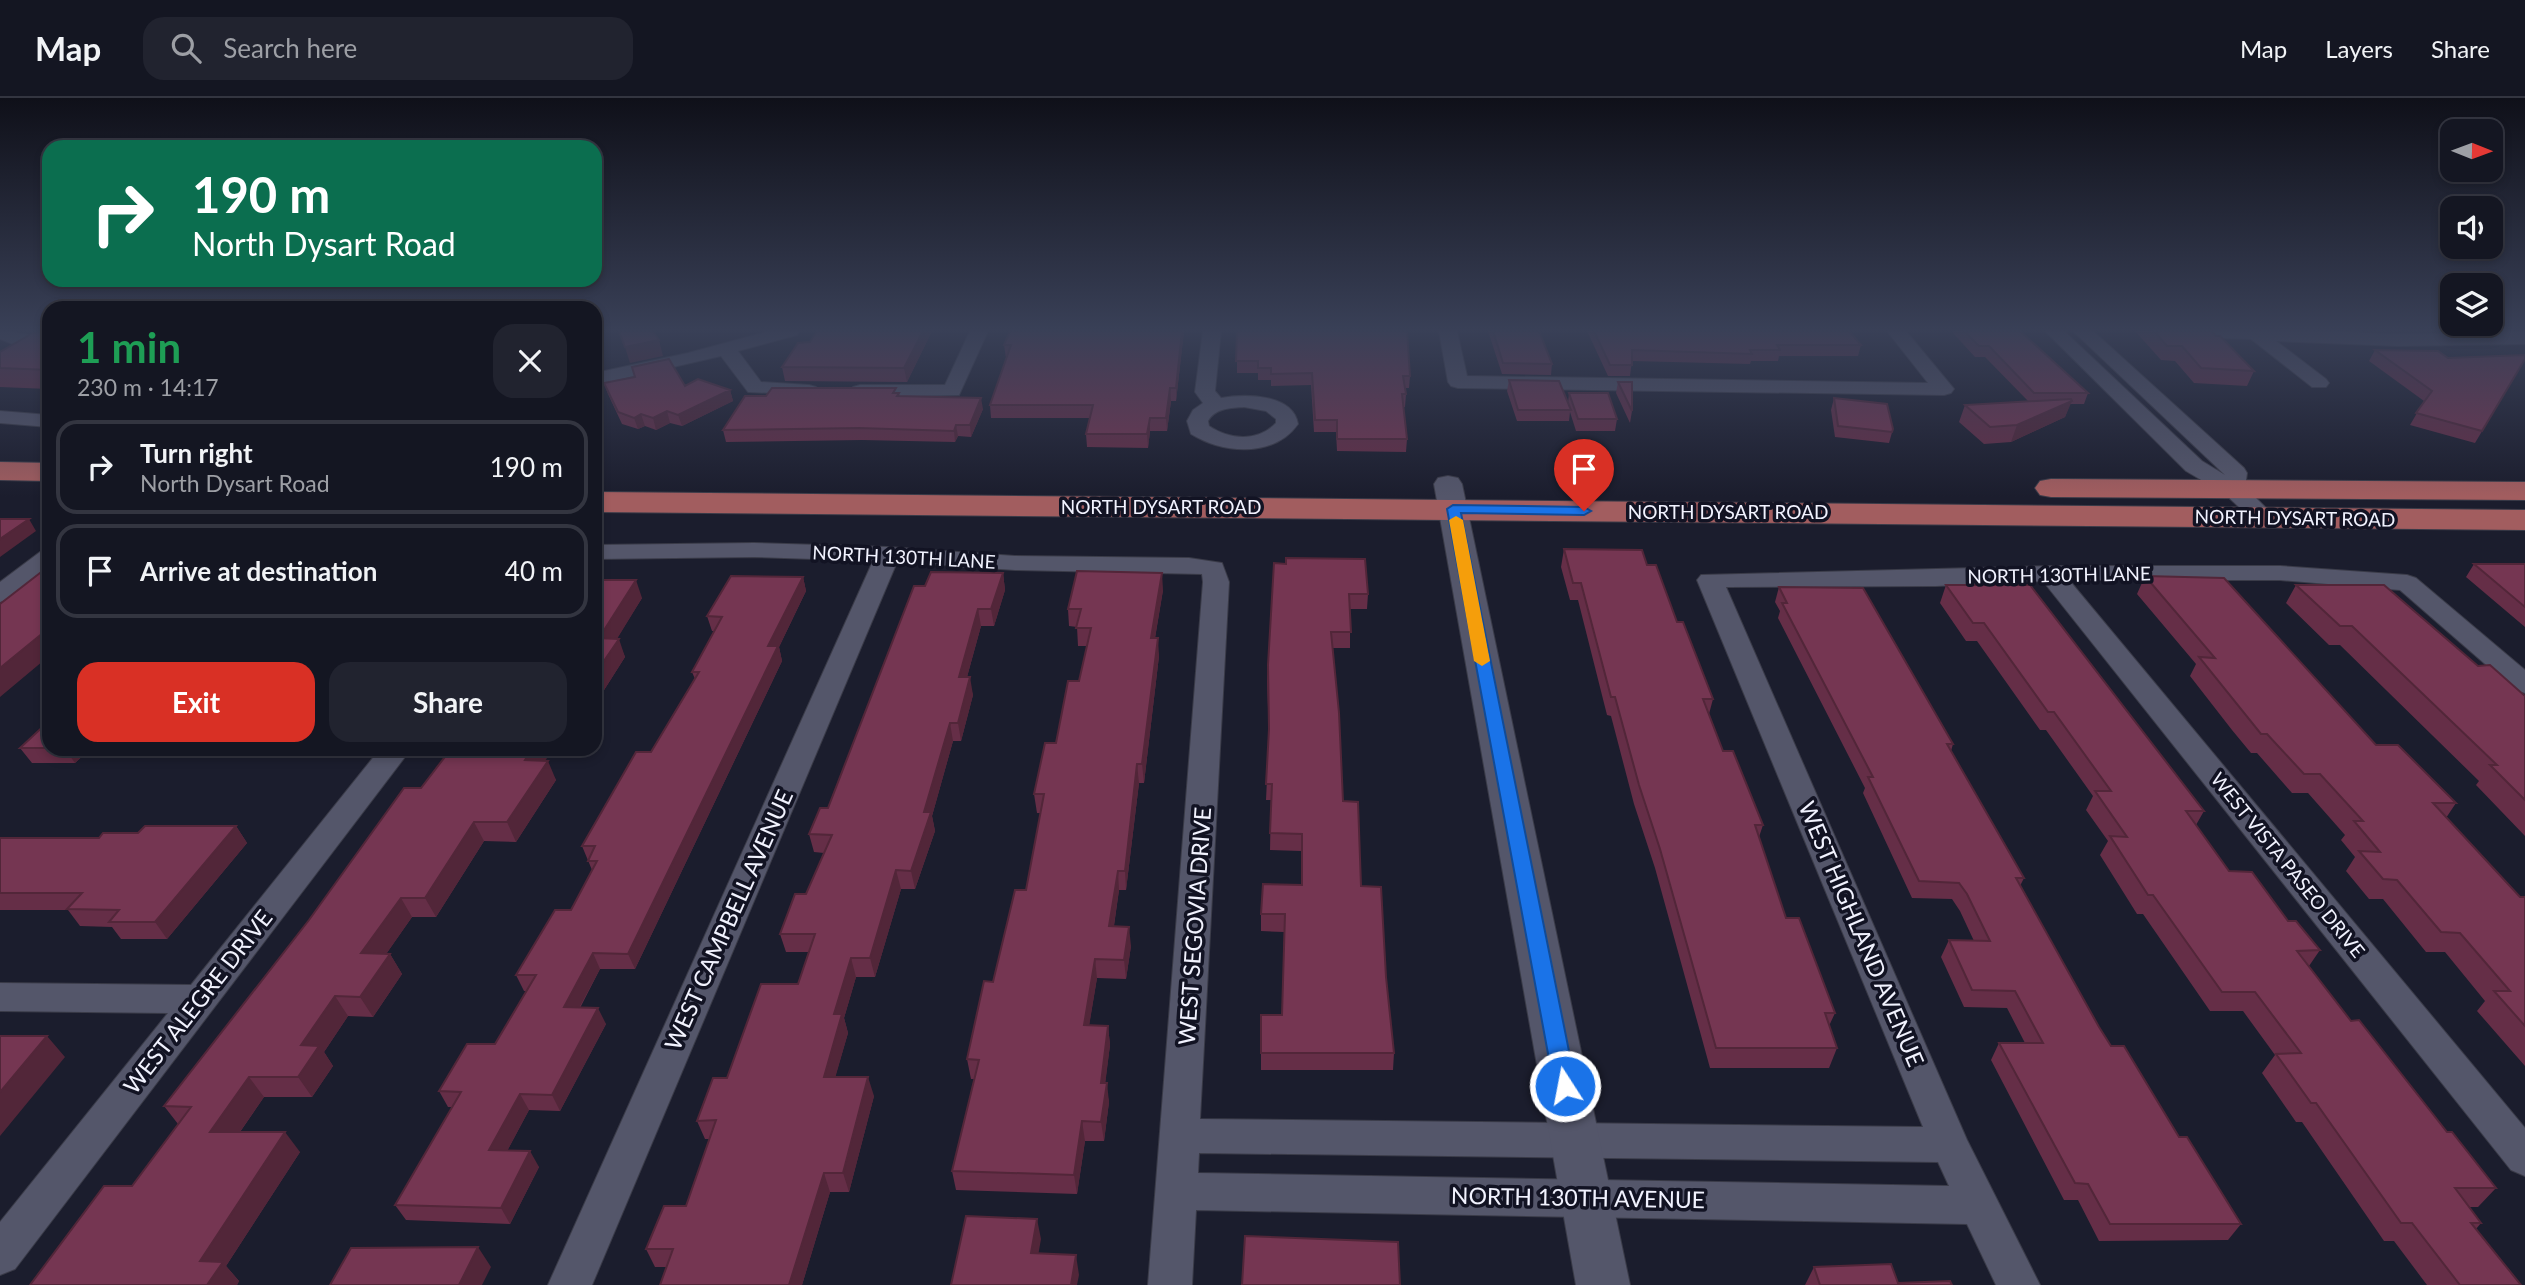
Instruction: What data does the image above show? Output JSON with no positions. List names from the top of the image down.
{
  "streets": {
    "main road": ["NORTH DYSART ROAD"],
    "street": [
      "NORTH 130TH LANE",
      "WEST VISTA PASEO DRIVE",
      "WEST CAMPBELL AVENUE",
      "WEST SEGOVIA DRIVE",
      "WEST HIGHLAND AVENUE",
      "WEST ALEGRE DRIVE",
      "NORTH 130TH AVENUE"
    ]
  },
  "crossings": [
    ["NORTH 130TH LANE", "WEST VISTA PASEO DRIVE"],
    ["NORTH 130TH LANE", "WEST CAMPBELL AVENUE"],
    ["NORTH 130TH LANE", "WEST SEGOVIA DRIVE"],
    ["NORTH 130TH LANE", "WEST HIGHLAND AVENUE"],
    ["WEST SEGOVIA DRIVE", "NORTH 130TH AVENUE"],
    ["WEST HIGHLAND AVENUE", "NORTH 130TH AVENUE"]
  ],
  "north": "right",
  "page": {
    "header": "Map",
    "search": "Search here",
    "nav": ["Map", "Layers", "Share"],
    "turn": ["190 m", "North Dysart Road"],
    "heading": ["1 min", "230 m · 14:17"],
    "list": [
      {
        "name": "Turn right",
        "note": "North Dysart Road",
        "value": "190 m"
      },
      {
        "name": "Arrive at destination",
        "value": "40 m"
      }
    ],
    "buttons": ["Exit", "Share"]
  }
}
